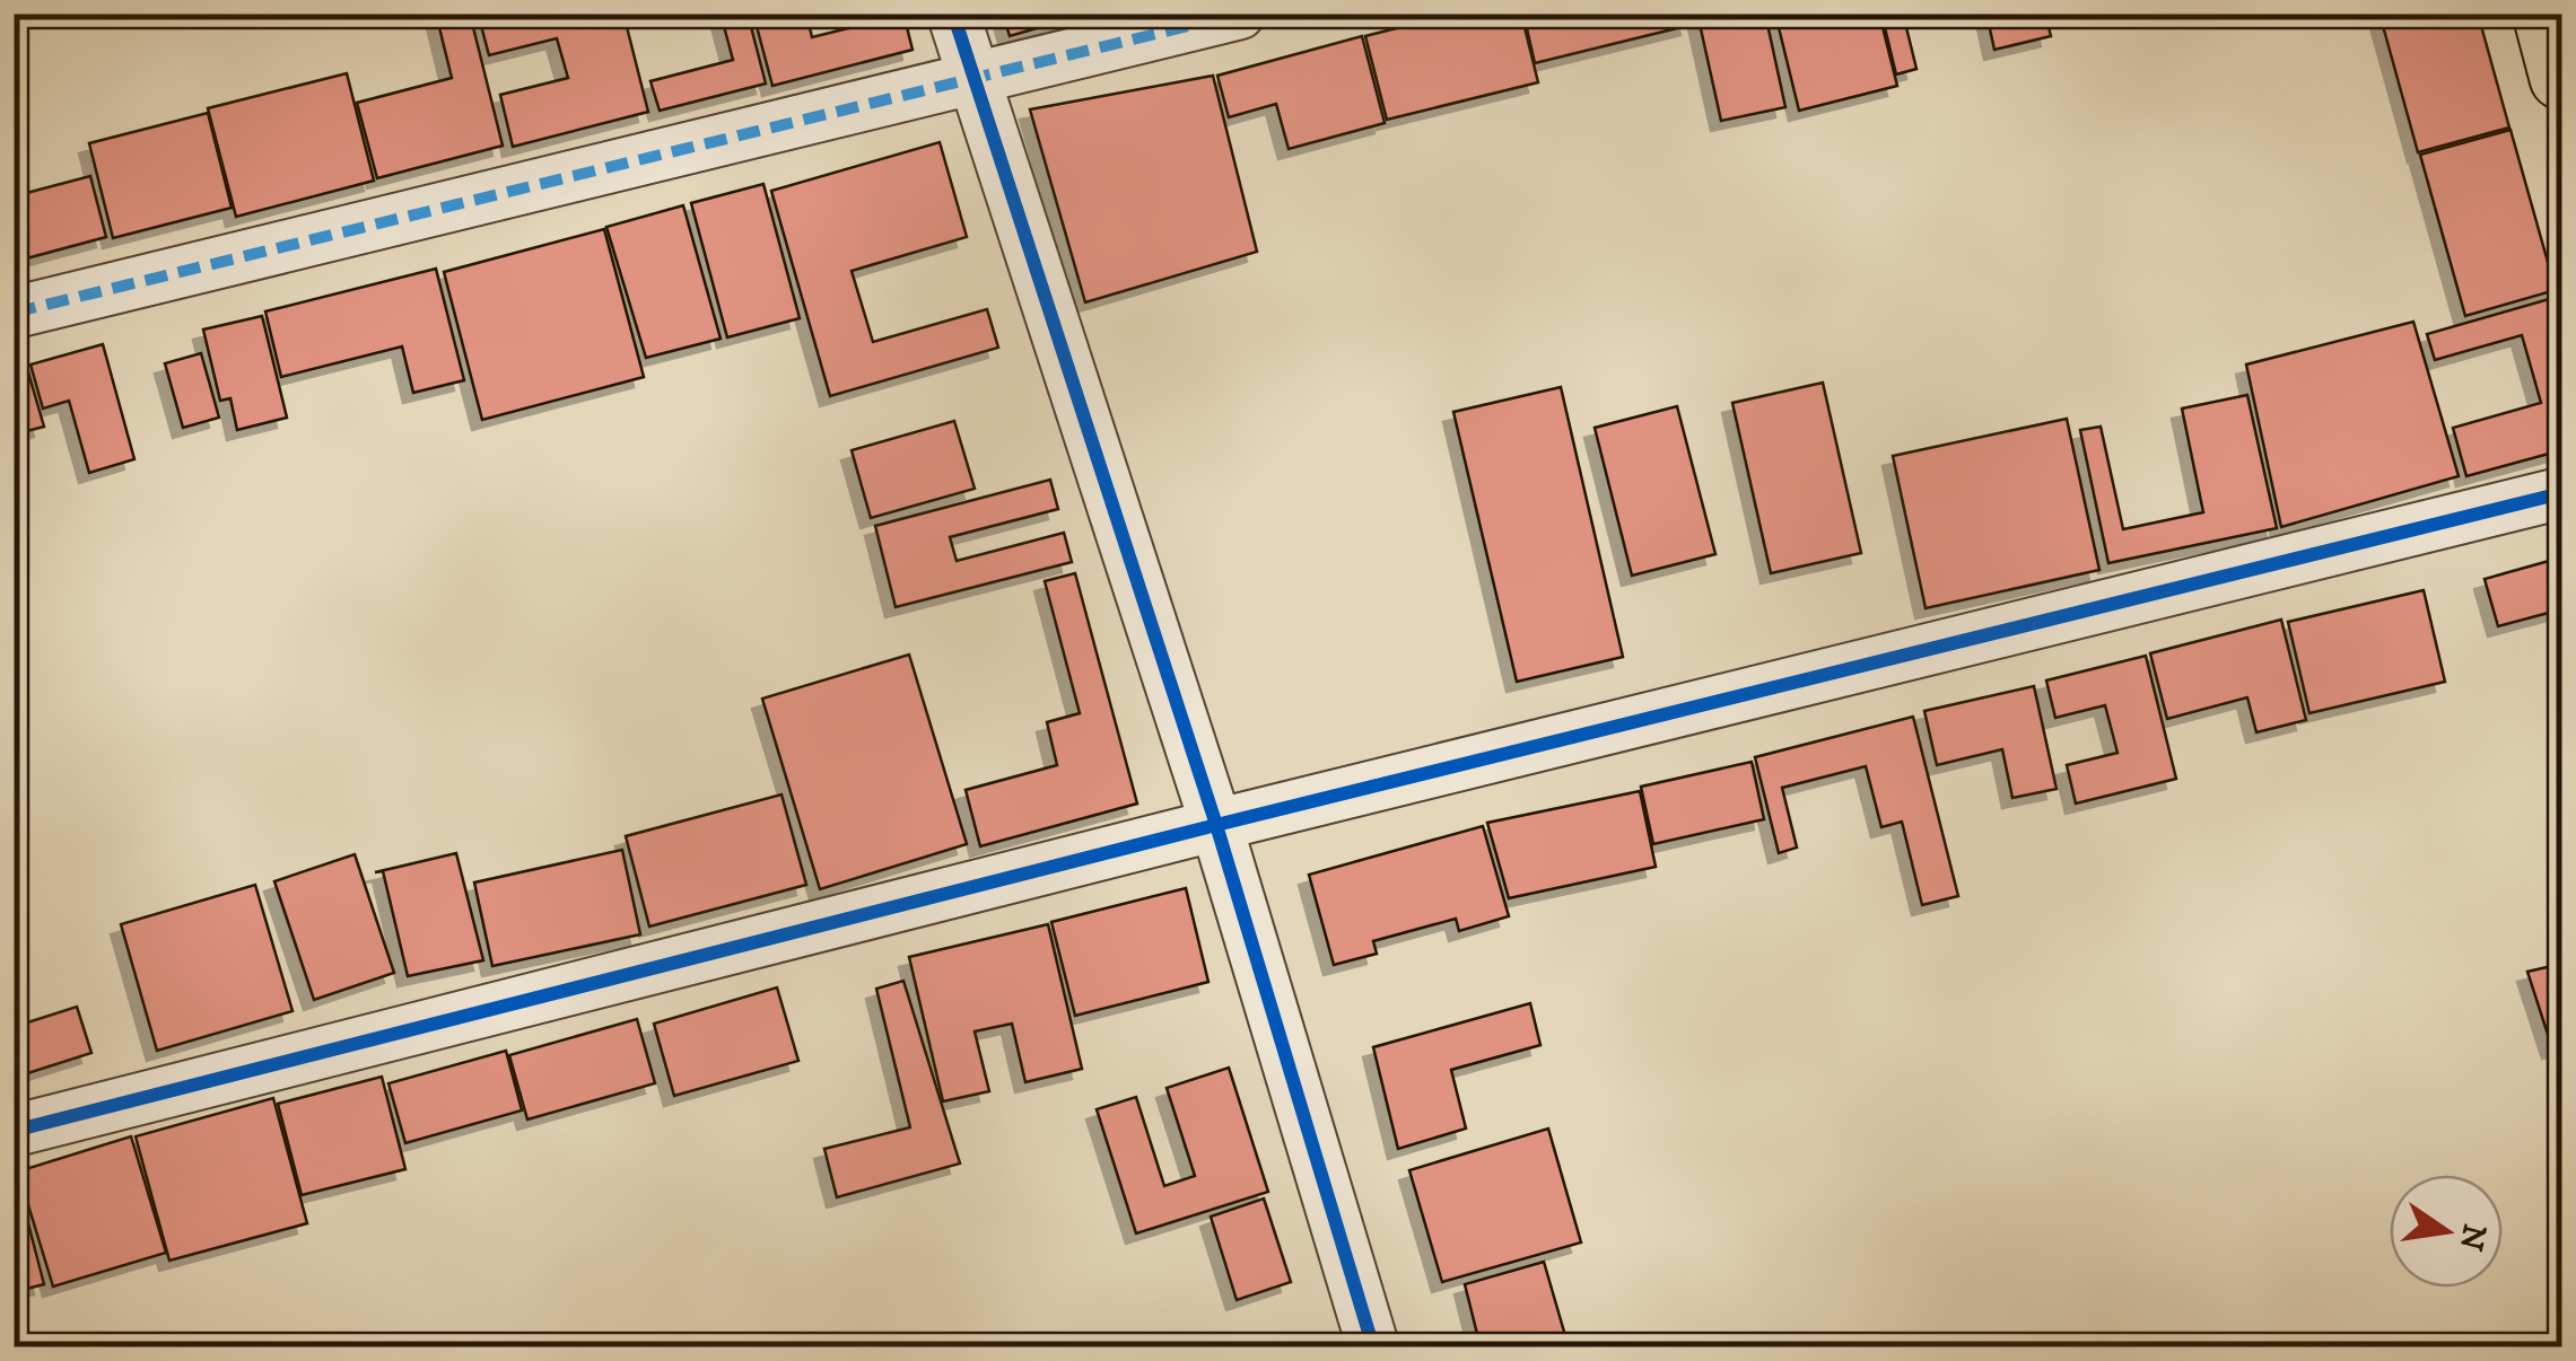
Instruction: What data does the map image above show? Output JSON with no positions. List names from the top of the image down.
{
  "north": "right"
}
